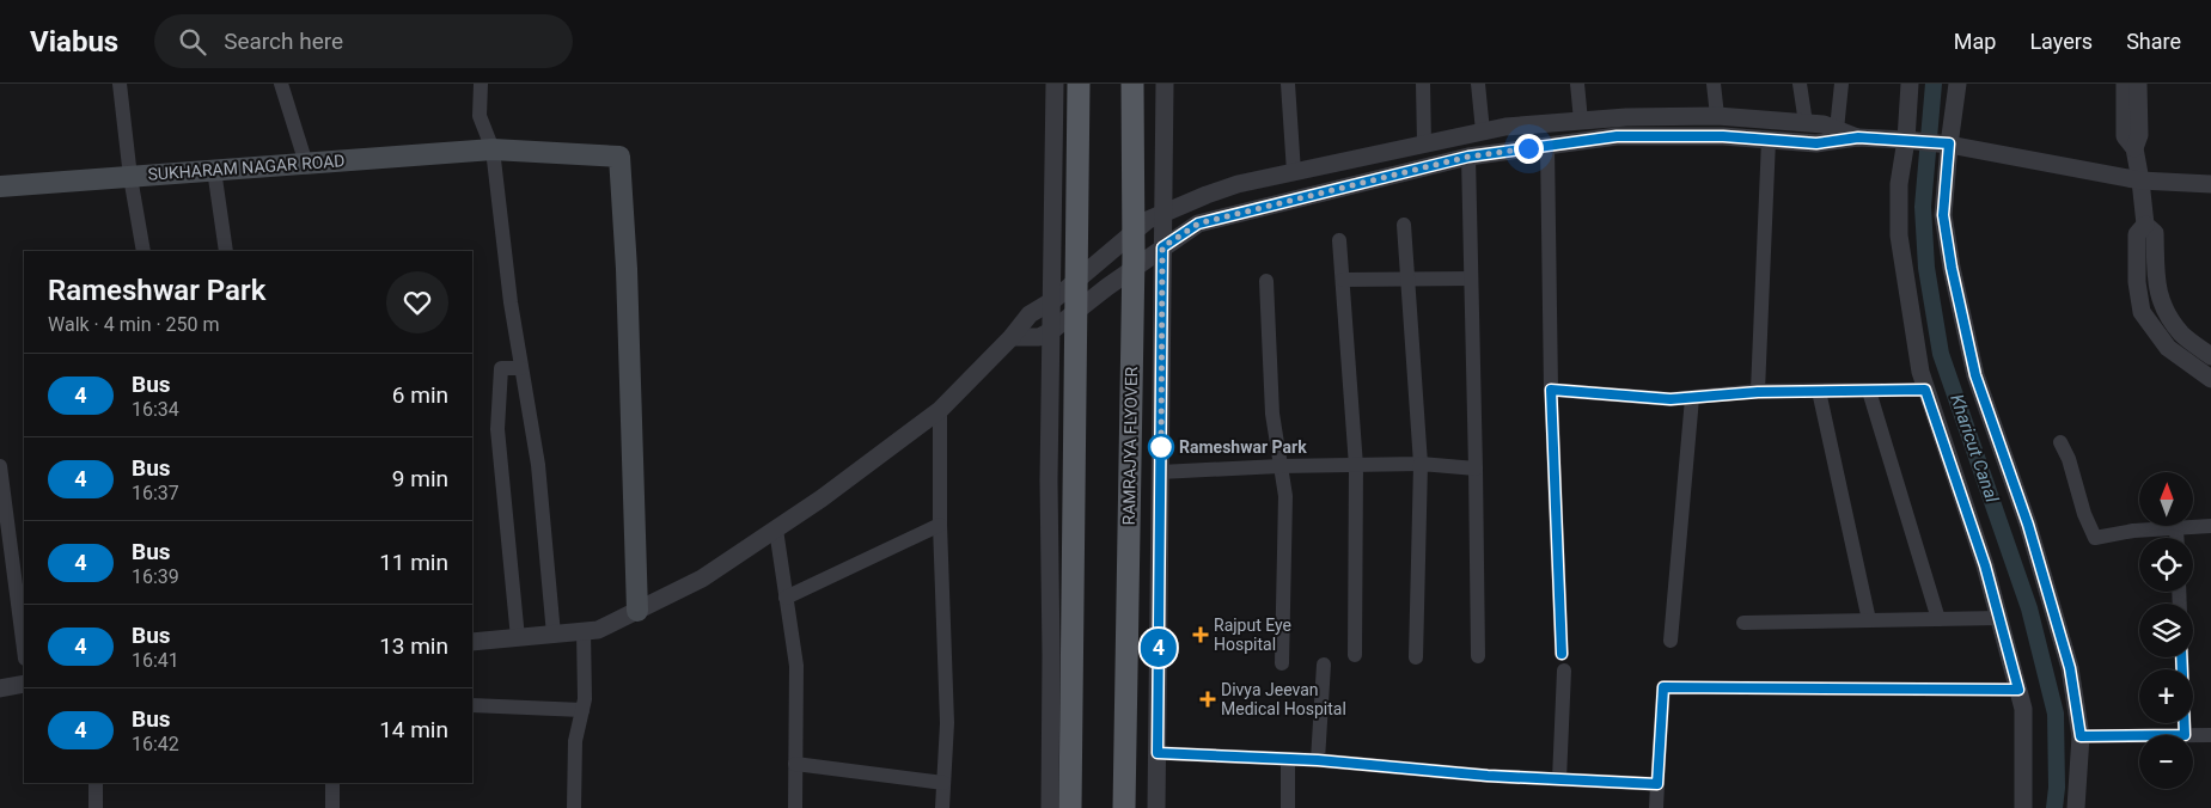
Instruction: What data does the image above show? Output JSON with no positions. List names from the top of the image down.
{
  "streets": {
    "main road": ["SUKHARAM NAGAR ROAD", "RAMRAJYA FLYOVER"]
  },
  "water": ["Kharicut Canal"],
  "places": {
    "other": ["Rameshwar Park"],
    "health": ["Rajput Eye Hospital", "Divya Jeevan Medical Hospital"]
  },
  "lines": ["bus line 4"],
  "north": "top",
  "page": {
    "header": "Viabus",
    "search": "Search here",
    "nav": ["Map", "Layers", "Share"],
    "on_map": "4",
    "heading": ["Rameshwar Park", "Walk · 4 min · 250 m"],
    "list": [
      {
        "mark": "4",
        "name": "Bus",
        "note": "16:34",
        "value": "6 min"
      },
      {
        "mark": "4",
        "name": "Bus",
        "note": "16:37",
        "value": "9 min"
      },
      {
        "mark": "4",
        "name": "Bus",
        "note": "16:39",
        "value": "11 min"
      },
      {
        "mark": "4",
        "name": "Bus",
        "note": "16:41",
        "value": "13 min"
      },
      {
        "mark": "4",
        "name": "Bus",
        "note": "16:42",
        "value": "14 min"
      }
    ],
    "map_buttons": ["+", "−"]
  }
}
